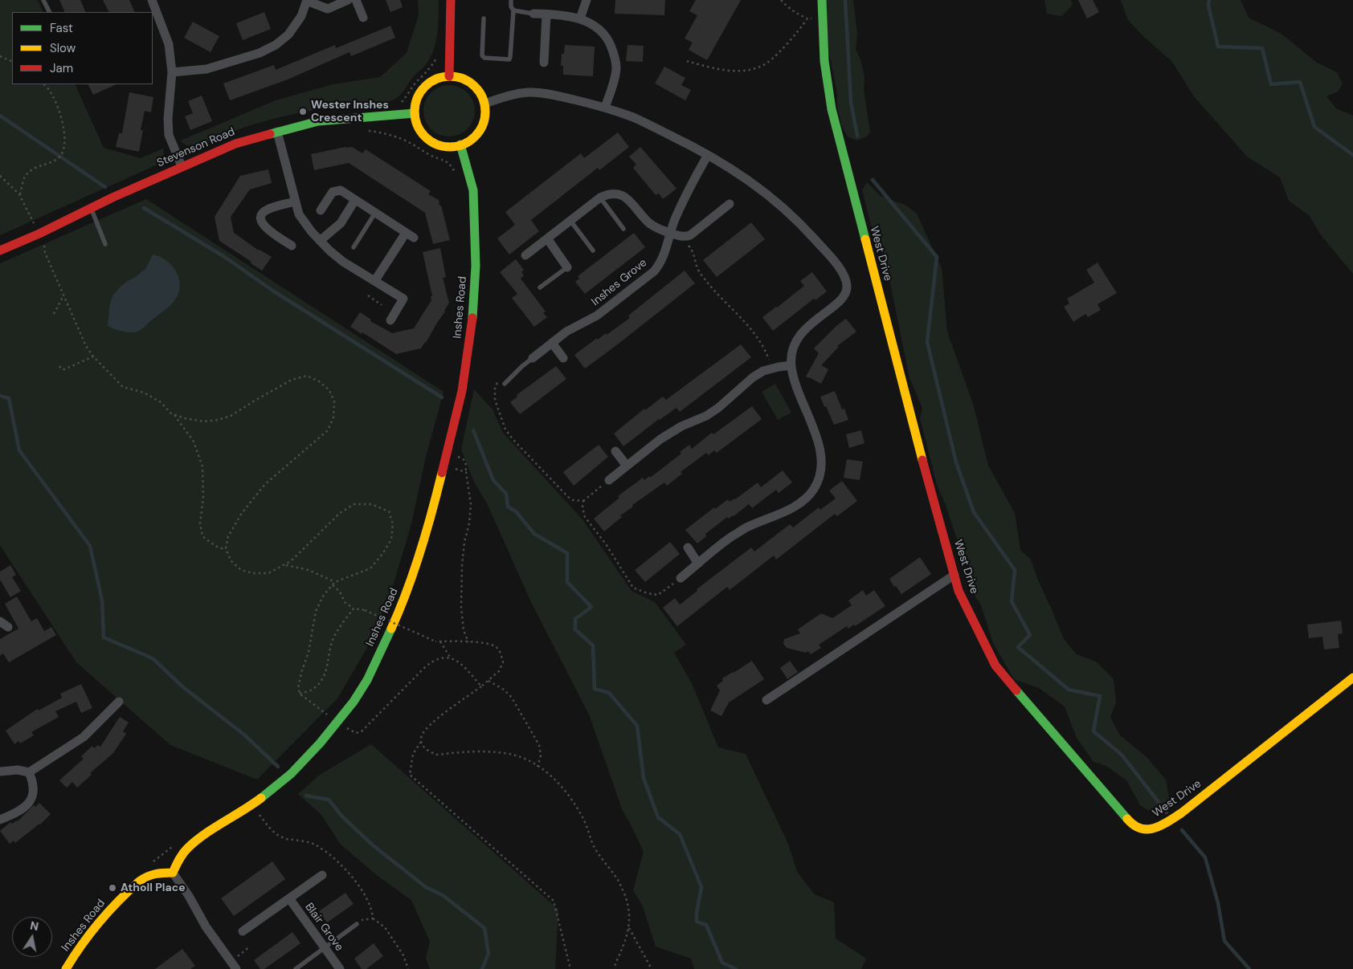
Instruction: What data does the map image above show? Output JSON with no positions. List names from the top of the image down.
{
  "streets": {
    "street": [
      "Stevenson Road",
      "West Drive",
      "Inshes Grove",
      "Inshes Road",
      "Blair Grove"
    ]
  },
  "crossings": [
    ["Stevenson Road", "Inshes Road"]
  ],
  "places": ["Wester Inshes Crescent", "Atholl Place"],
  "legend": ["Fast", "Slow", "Jam"],
  "north": "top"
}
